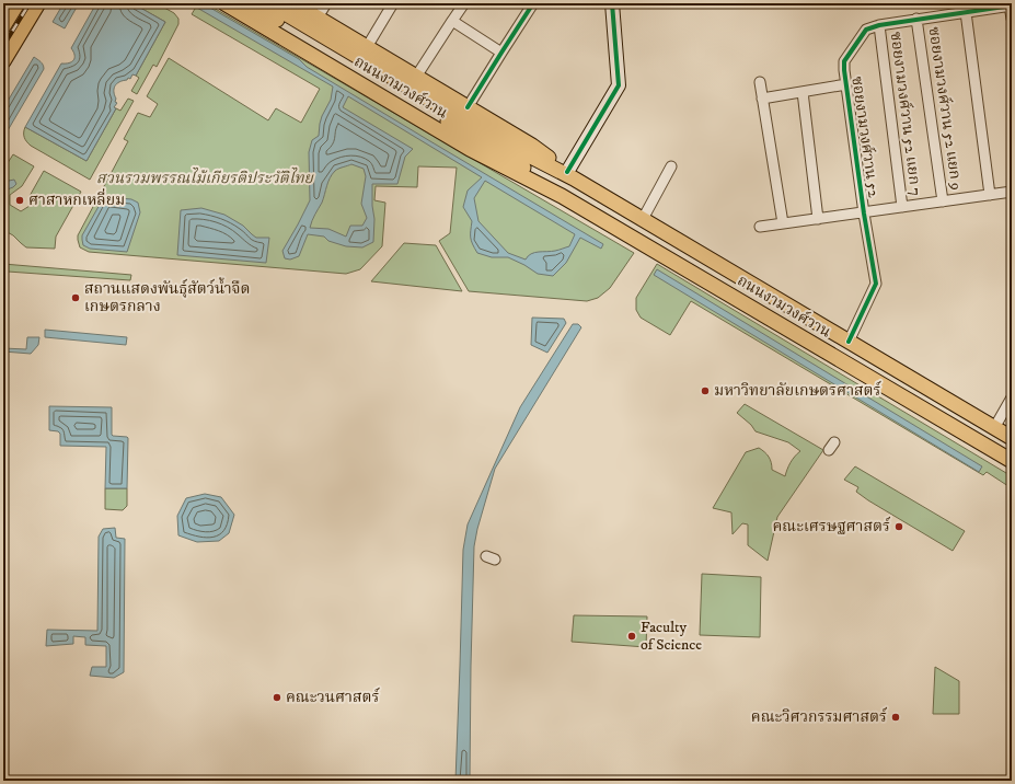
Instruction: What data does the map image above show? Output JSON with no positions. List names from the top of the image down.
{
  "streets": {
    "main road": ["ถนนงามวงศ์วาน"],
    "street": ["ซอยงามวงศ์วาน 52 แยก 9", "ซอยงามวงศ์วาน 52 แยก 7", "ซอยงามวงศ์วาน 52"]
  },
  "crossings": [
    ["ถนนงามวงศ์วาน", "ซอยงามวงศ์วาน 52"],
    ["ซอยงามวงศ์วาน 52 แยก 9", "ซอยงามวงศ์วาน 52"],
    ["ซอยงามวงศ์วาน 52 แยก 7", "ซอยงามวงศ์วาน 52"]
  ],
  "parks": ["สวนรวมพรรณไม้เกียรติประวัติไทย"],
  "places": [
    "ศาสาหกเหลี่ยม",
    "สถานแสดงพันธุ์สัตว์น้ำจืด เกษตรกลาง",
    "มหาวิทยาลัยเกษตรศาสตร์",
    "คณะเศรษฐศาสตร์",
    "Faculty of Science",
    "คณะวนศาสตร์",
    "คณะวิศวกรรมศาสตร์"
  ]
}
